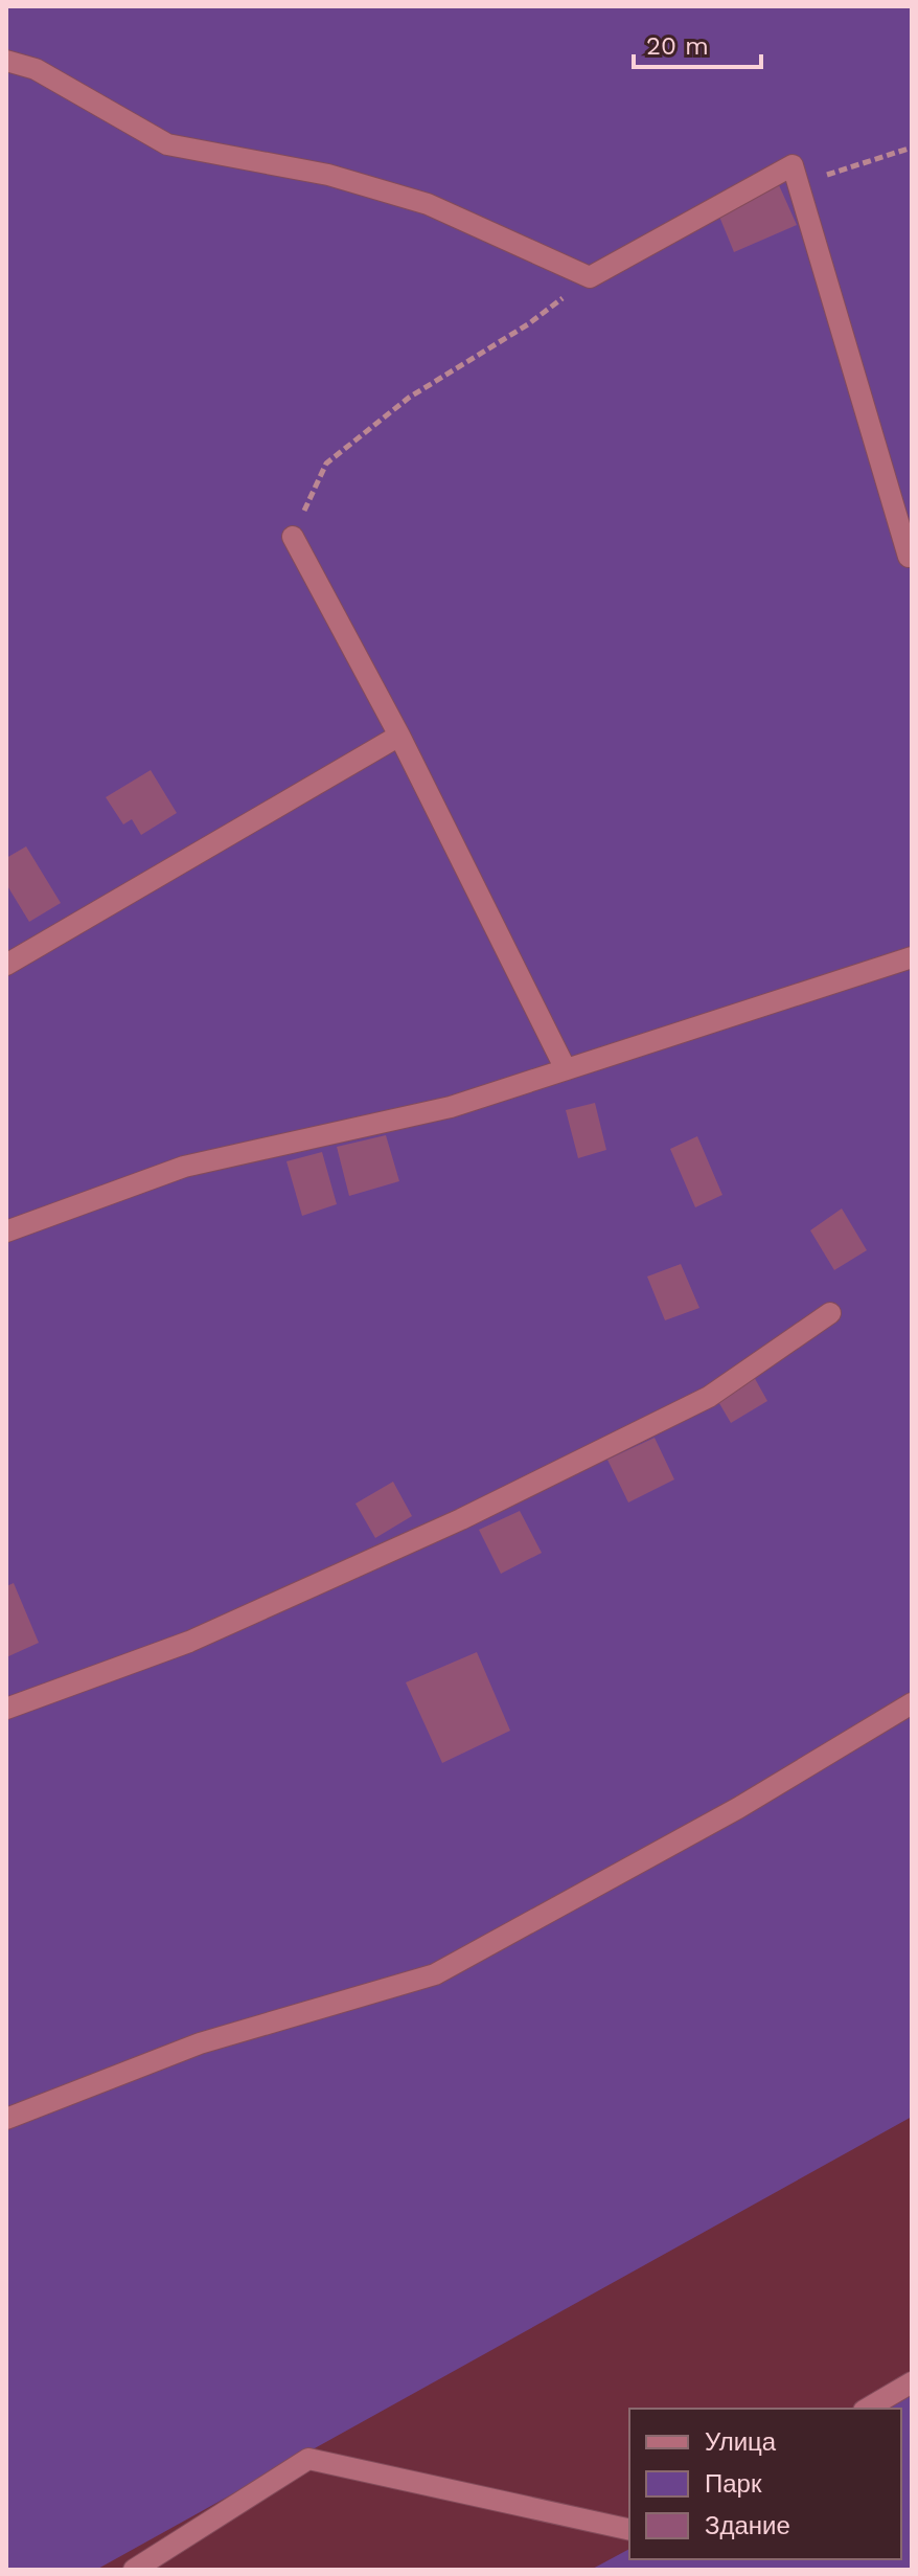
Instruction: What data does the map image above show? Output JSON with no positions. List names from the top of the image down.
{
  "legend": ["Улица", "Парк", "Здание"],
  "scale_bar": "20 m"
}
